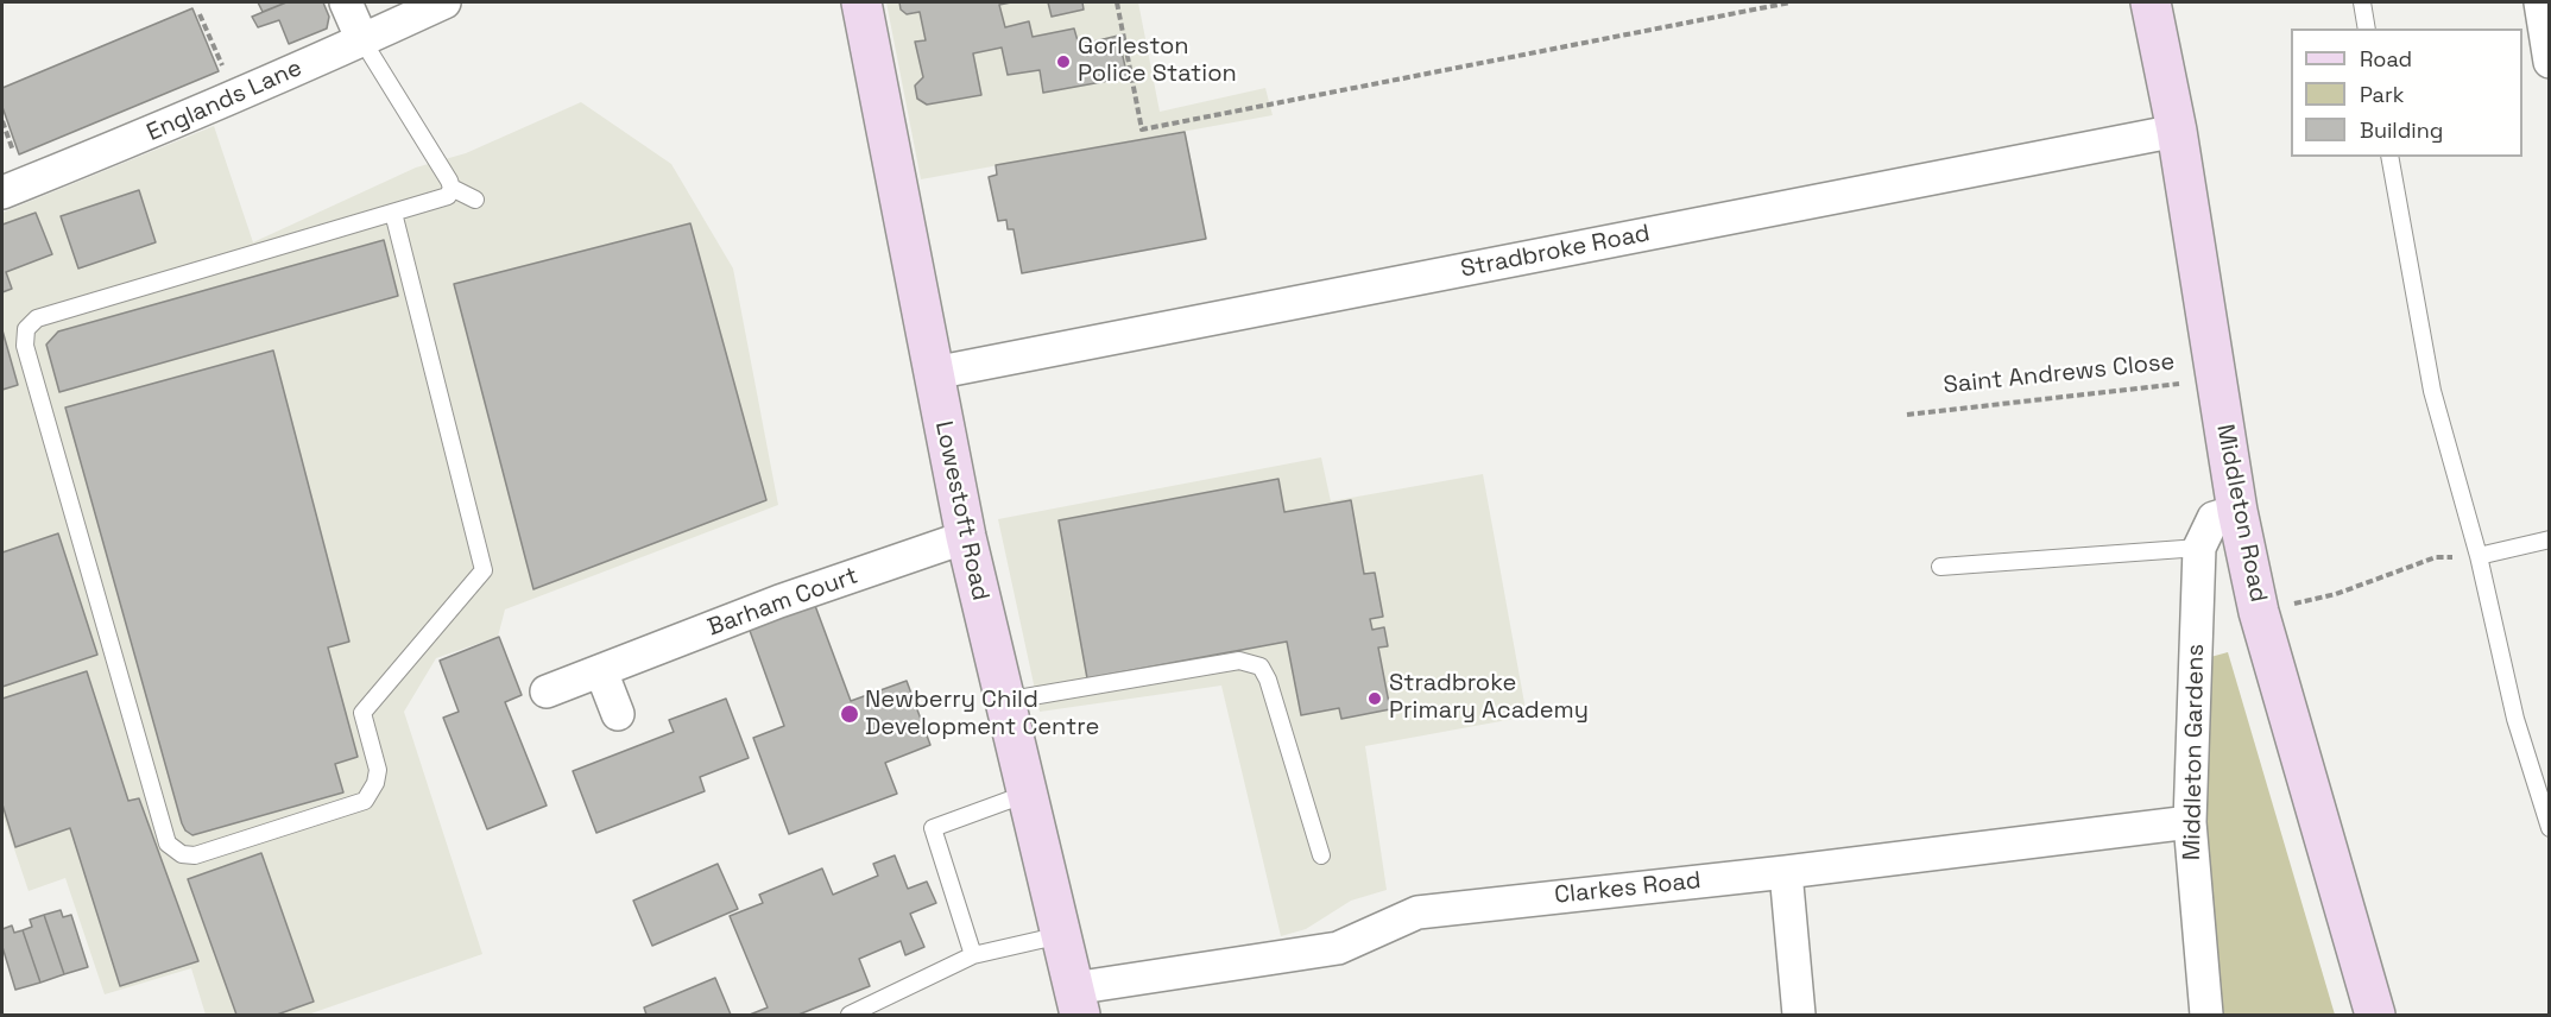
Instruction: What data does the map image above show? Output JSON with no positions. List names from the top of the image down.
{
  "streets": {
    "main road": ["Lowestoft Road", "Middleton Road"],
    "street": [
      "Englands Lane",
      "Stradbroke Road",
      "Barham Court",
      "Middleton Gardens",
      "Clarkes Road"
    ],
    "path": ["Saint Andrews Close"]
  },
  "crossings": [
    ["Stradbroke Road", "Lowestoft Road"],
    ["Stradbroke Road", "Middleton Road"],
    ["Saint Andrews Close", "Middleton Road"],
    ["Lowestoft Road", "Barham Court"],
    ["Lowestoft Road", "Clarkes Road"],
    ["Middleton Road", "Middleton Gardens"],
    ["Middleton Gardens", "Clarkes Road"]
  ],
  "places": ["Gorleston Police Station", "Stradbroke Primary Academy", "Newberry Child Development Centre"],
  "legend": ["Road", "Park", "Building"]
}
